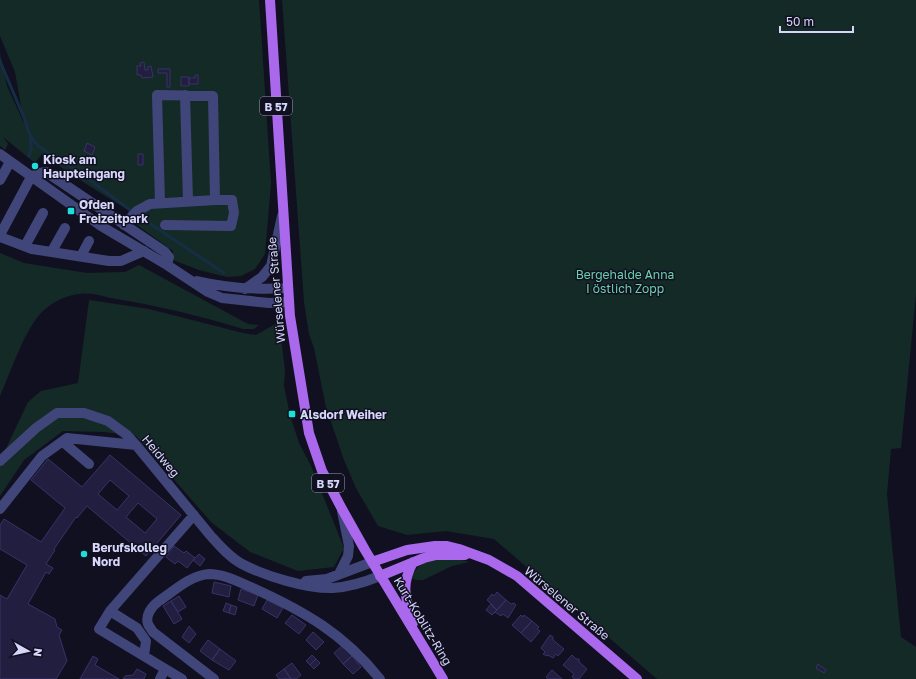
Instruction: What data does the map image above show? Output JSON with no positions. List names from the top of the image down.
{
  "streets": {
    "main road": ["B 57", "Würselener Straße", "Kurt-Koblitz-Ring"],
    "street": ["Heidweg"]
  },
  "crossings": [
    ["Würselener Straße", "Heidweg"],
    ["Würselener Straße", "Kurt-Koblitz-Ring"],
    ["Heidweg", "Kurt-Koblitz-Ring"]
  ],
  "parks": ["Bergehalde Anna I östlich Zopp"],
  "places": {
    "other": ["Kiosk am Haupteingang", "Berufskolleg Nord"],
    "transit": ["Ofden Freizeitpark", "Alsdorf Weiher"]
  },
  "scale_bar": "50 m",
  "north": "right"
}
